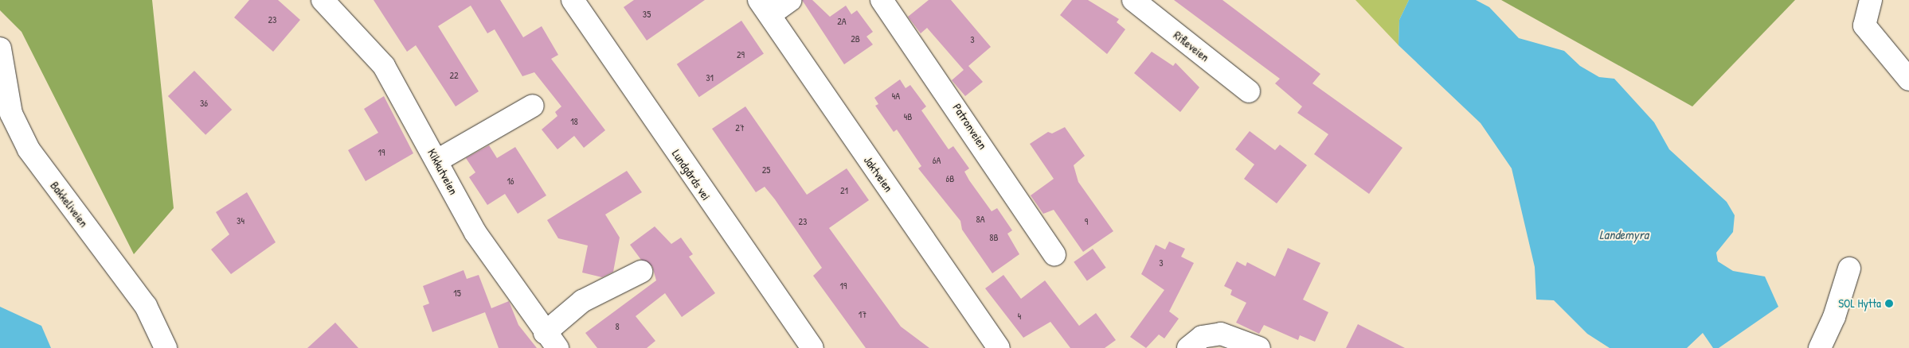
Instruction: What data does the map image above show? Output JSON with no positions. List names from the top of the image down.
{
  "streets": {
    "street": [
      "Rifleveien",
      "Patronveien",
      "Kikkutveien",
      "Jaktveien",
      "Lundgårds vei",
      "Bakkeliveien"
    ]
  },
  "water": ["Landemyra"],
  "places": ["SOL Hytta"],
  "house_numbers": [
    "35",
    "23",
    "2A",
    "2B",
    "3",
    "29",
    "22",
    "31",
    "4A",
    "36",
    "4B",
    "18",
    "27",
    "19",
    "6A",
    "25",
    "6B",
    "16",
    "21",
    "8A",
    "34",
    "23",
    "9",
    "8B",
    "3",
    "19",
    "15",
    "17",
    "4",
    "8"
  ]
}
